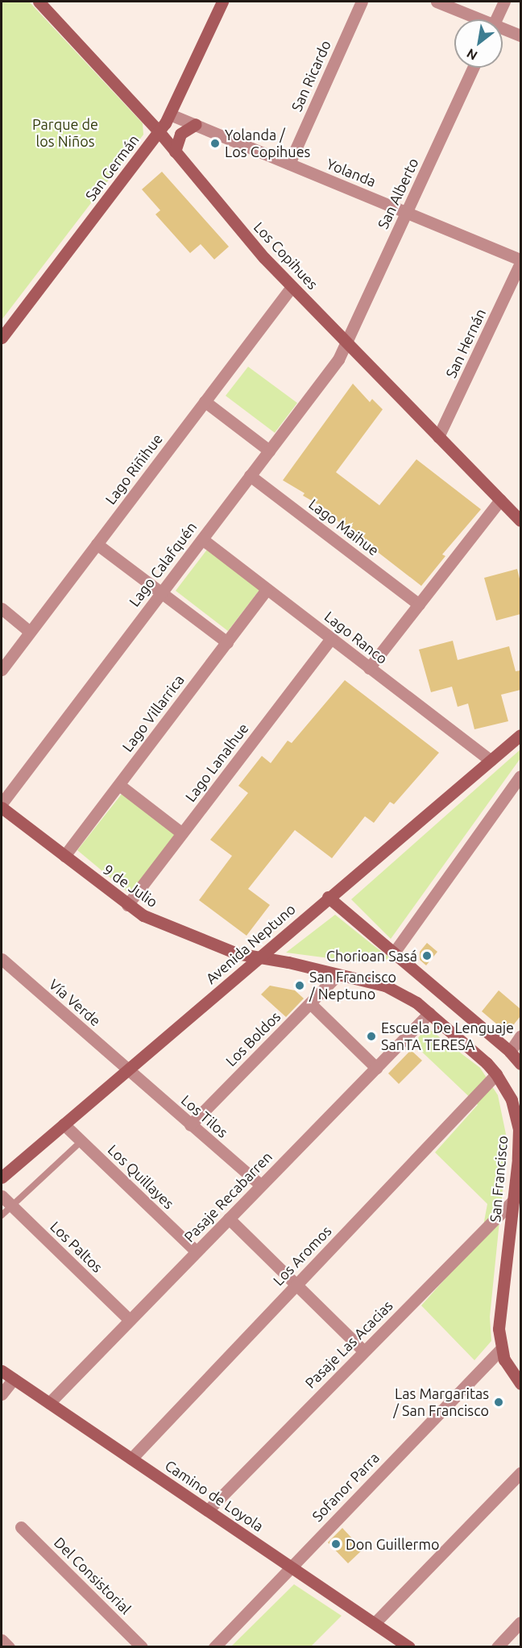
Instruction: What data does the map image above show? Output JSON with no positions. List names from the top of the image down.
{
  "streets": {
    "street": [
      "San Ricardo",
      "San Germán",
      "Yolanda",
      "San Alberto",
      "Los Copihues",
      "San Hernán",
      "Lago Riñihue",
      "Lago Maihue",
      "Lago Calafquén",
      "Lago Ranco",
      "Lago Villarrica",
      "Lago Lanalhue",
      "9 de Julio",
      "Avenida Neptuno",
      "Vía Verde",
      "Los Boldos",
      "Los Tilos",
      "Los Quillayes",
      "San Francisco",
      "Pasaje Recabarren",
      "Los Paltos",
      "Los Aromos",
      "Pasaje Las Acacias",
      "Sofanor Parra",
      "Camino de Loyola",
      "Del Consistorial"
    ]
  },
  "crossings": [
    ["San Ricardo", "Yolanda"],
    ["San Germán", "Yolanda"],
    ["San Germán", "Los Copihues"],
    ["Yolanda", "San Alberto"],
    ["Yolanda", "San Hernán"],
    ["San Alberto", "Los Copihues"],
    ["San Alberto", "Lago Calafquén"],
    ["Los Copihues", "San Hernán"],
    ["Los Copihues", "Lago Riñihue"],
    ["Los Copihues", "Lago Calafquén"],
    ["Lago Maihue", "Lago Calafquén"],
    ["Lago Calafquén", "Lago Ranco"],
    ["Lago Ranco", "Lago Villarrica"],
    ["Lago Ranco", "Lago Lanalhue"],
    ["Lago Ranco", "Avenida Neptuno"],
    ["Lago Villarrica", "9 de Julio"],
    ["Lago Lanalhue", "9 de Julio"],
    ["9 de Julio", "Avenida Neptuno"],
    ["9 de Julio", "San Francisco"],
    ["Avenida Neptuno", "Vía Verde"],
    ["Avenida Neptuno", "Los Tilos"],
    ["Avenida Neptuno", "Los Quillayes"],
    ["Avenida Neptuno", "San Francisco"],
    ["Vía Verde", "Los Tilos"],
    ["Los Boldos", "Los Tilos"],
    ["Los Boldos", "San Francisco"],
    ["Los Tilos", "Pasaje Recabarren"],
    ["Los Quillayes", "Pasaje Recabarren"],
    ["San Francisco", "Pasaje Recabarren"],
    ["San Francisco", "Los Aromos"],
    ["San Francisco", "Pasaje Las Acacias"],
    ["San Francisco", "Sofanor Parra"],
    ["Pasaje Recabarren", "Los Paltos"],
    ["Pasaje Recabarren", "Camino de Loyola"],
    ["Los Aromos", "Camino de Loyola"],
    ["Pasaje Las Acacias", "Camino de Loyola"],
    ["Sofanor Parra", "Camino de Loyola"]
  ],
  "parks": ["Parque de los Niños"],
  "places": [
    "Yolanda / Los Copihues",
    "Chorioan Sasá",
    "San Francisco / Neptuno",
    "Escuela De Lenguaje SanTA TERESA",
    "Las Margaritas / San Francisco",
    "Don Guillermo"
  ],
  "north": "bottom left"
}
